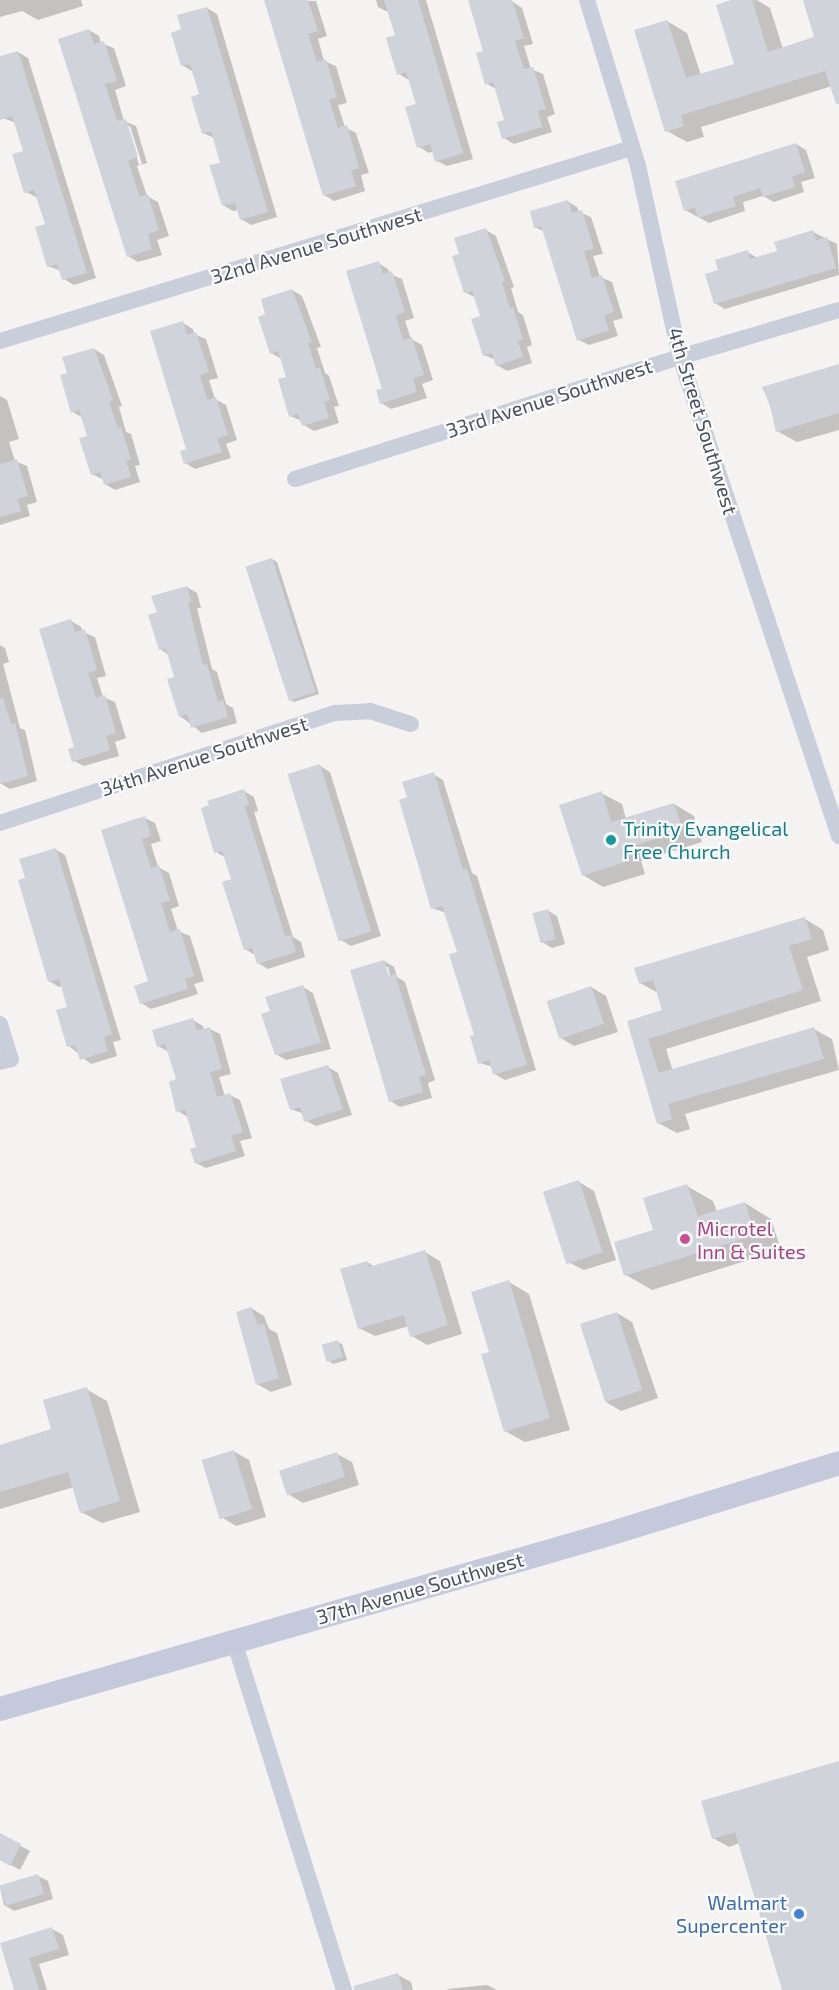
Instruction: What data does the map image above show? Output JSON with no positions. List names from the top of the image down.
{
  "streets": {
    "main road": ["37th Avenue Southwest"],
    "street": [
      "32nd Avenue Southwest",
      "33rd Avenue Southwest",
      "4th Street Southwest",
      "34th Avenue Southwest"
    ]
  },
  "crossings": [
    ["32nd Avenue Southwest", "4th Street Southwest"],
    ["33rd Avenue Southwest", "4th Street Southwest"]
  ],
  "places": ["Trinity Evangelical Free Church", "Microtel Inn & Suites", "Walmart Supercenter"]
}
